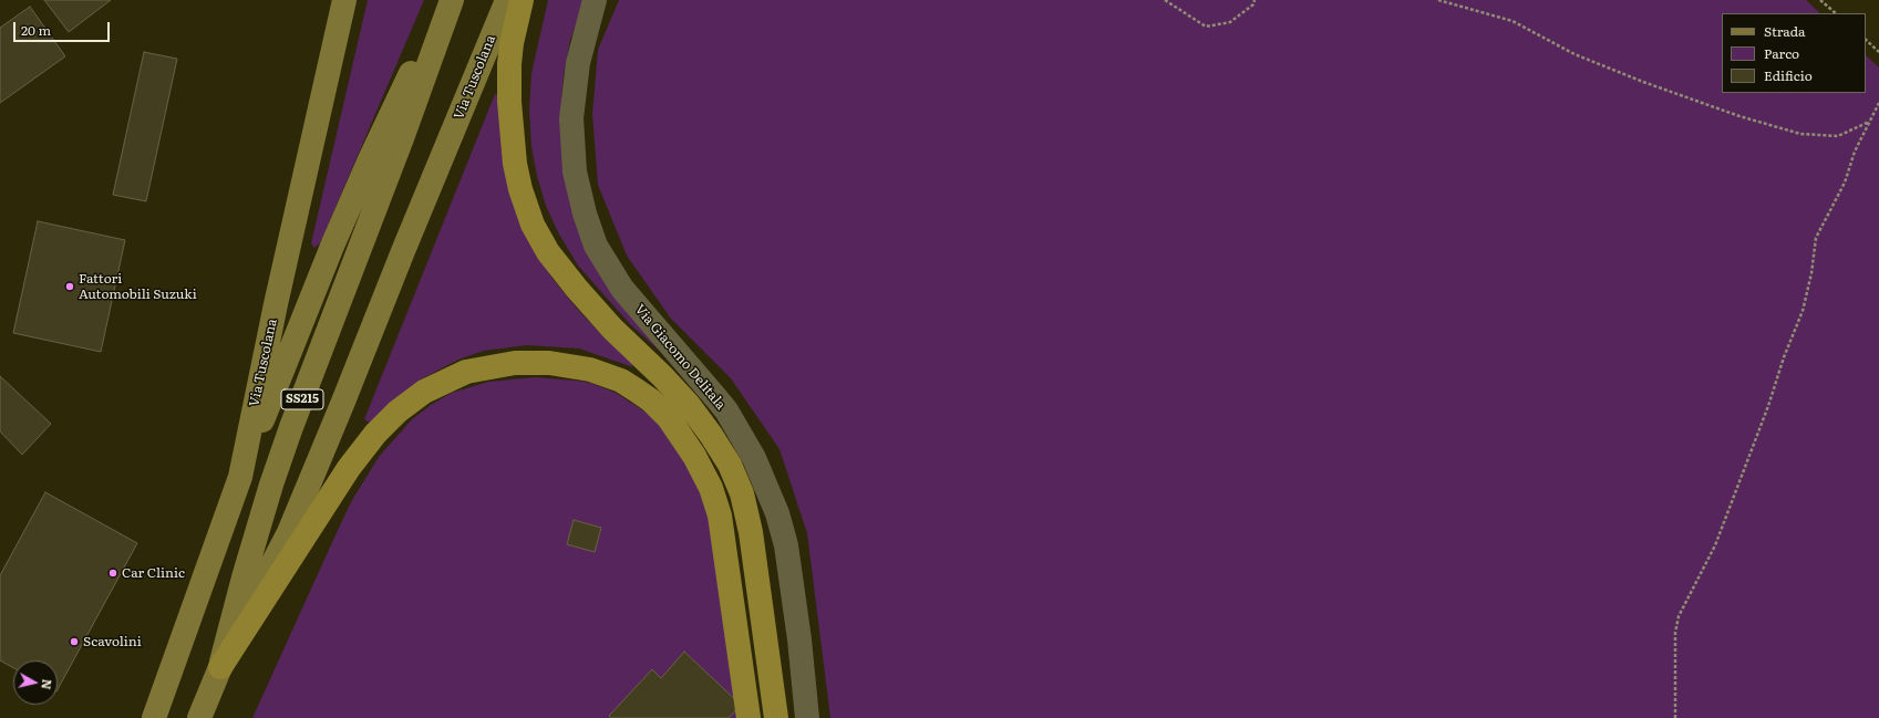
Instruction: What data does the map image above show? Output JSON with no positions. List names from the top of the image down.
{
  "streets": {
    "main road": ["Via Tuscolana", "SS215"],
    "street": ["Via Giacomo Delitala"]
  },
  "places": ["Fattori Automobili Suzuki", "Car Clinic", "Scavolini"],
  "legend": ["Strada", "Parco", "Edificio"],
  "scale_bar": "20 m",
  "north": "right"
}
